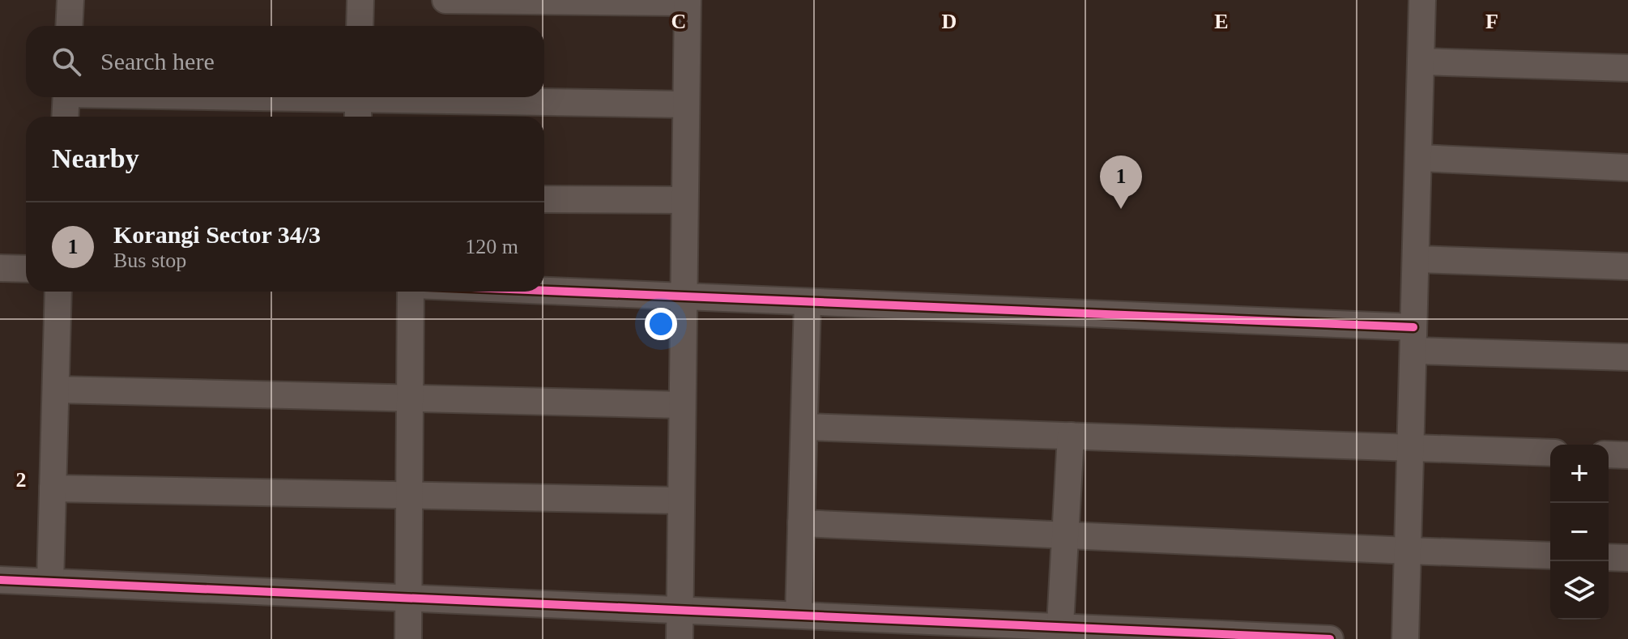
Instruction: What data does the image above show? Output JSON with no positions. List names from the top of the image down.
{
  "page": {
    "search": "Search here",
    "heading": "Nearby",
    "pins": "1",
    "list": [
      {
        "mark": "1",
        "name": "Korangi Sector 34/3",
        "note": "Bus stop",
        "value": "120 m"
      }
    ],
    "map_buttons": ["+", "−"]
  },
  "grid": {
    "columns": [
      "C",
      "D",
      "E",
      "F"
    ],
    "rows": ["2"]
  }
}
